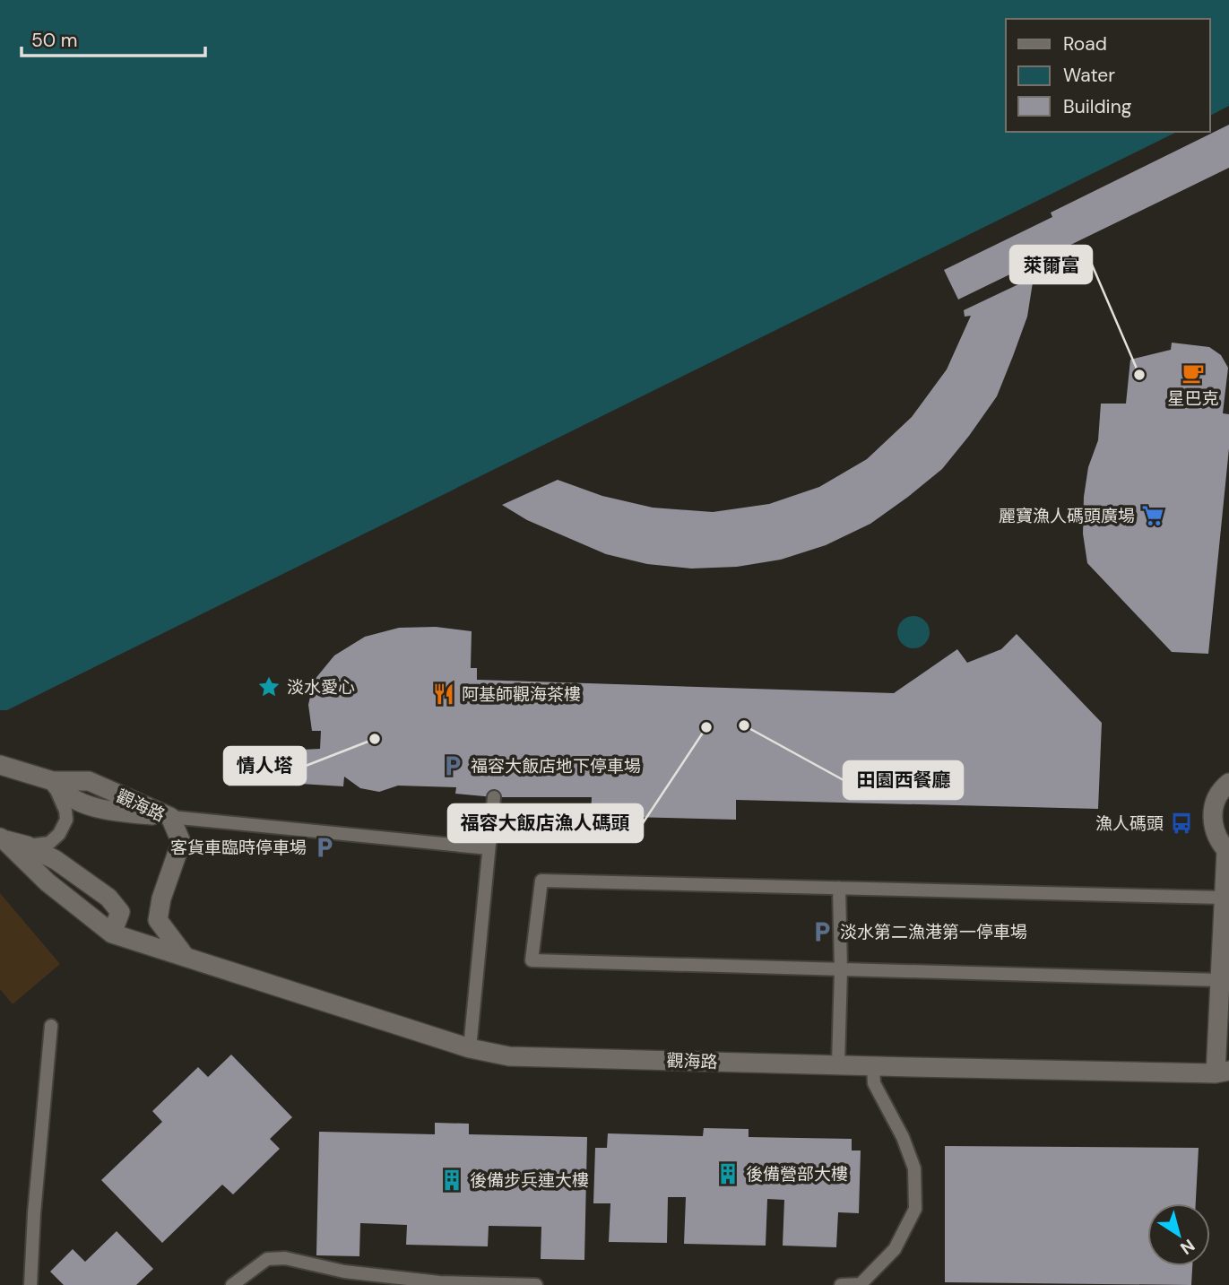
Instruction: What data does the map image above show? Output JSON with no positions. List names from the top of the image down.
{
  "streets": {
    "street": ["觀海路"]
  },
  "places": {
    "cafe": ["星巴克"],
    "other": [
      "萊爾富",
      "田園西餐廳",
      "福容大飯店漁人碼頭",
      "情人塔"
    ],
    "supermarket": ["麗寶漁人碼頭廣場"],
    "place": ["淡水愛心"],
    "restaurant": ["阿基師觀海茶樓"],
    "parking": ["福容大飯店地下停車場", "客貨車臨時停車場", "淡水第二漁港第一停車場"],
    "bus stop": ["漁人碼頭"],
    "building": ["後備營部大樓", "後備步兵連大樓"]
  },
  "legend": ["Road", "Water", "Building"],
  "scale_bar": "50 m",
  "north": "bottom right"
}
